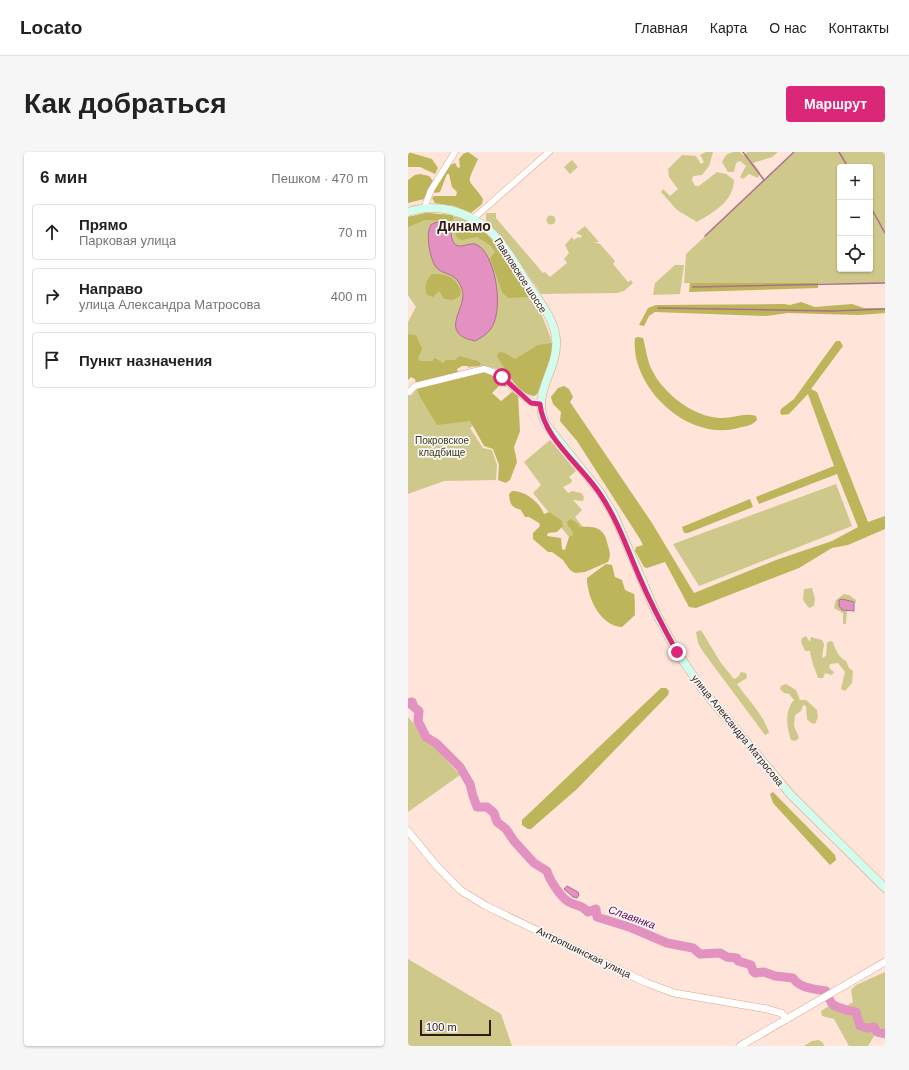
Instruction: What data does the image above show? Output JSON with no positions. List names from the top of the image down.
{
  "streets": {
    "main road": ["Павловское шоссе", "улица Александра Матросова"],
    "street": ["Антропшинская улица"]
  },
  "crossings": [
    ["Павловское шоссе", "улица Александра Матросова"]
  ],
  "districts": ["Динамо"],
  "water": ["Славянка"],
  "parks": ["Покровское кладбище"],
  "scale_bar": "100 m",
  "page": {
    "header": "Locato",
    "nav": [
      "Главная",
      "Карта",
      "О нас",
      "Контакты"
    ],
    "buttons": "Маршрут",
    "title": "Как добраться",
    "heading": ["6 мин", "Пешком · 470 m"],
    "map_buttons": ["+", "−"],
    "list": [
      ["Прямо", "Парковая улица", "70 m"],
      ["Направо", "улица Александра Матросова", "400 m"],
      "Пункт назначения"
    ],
    "scale": "100 m"
  }
}
